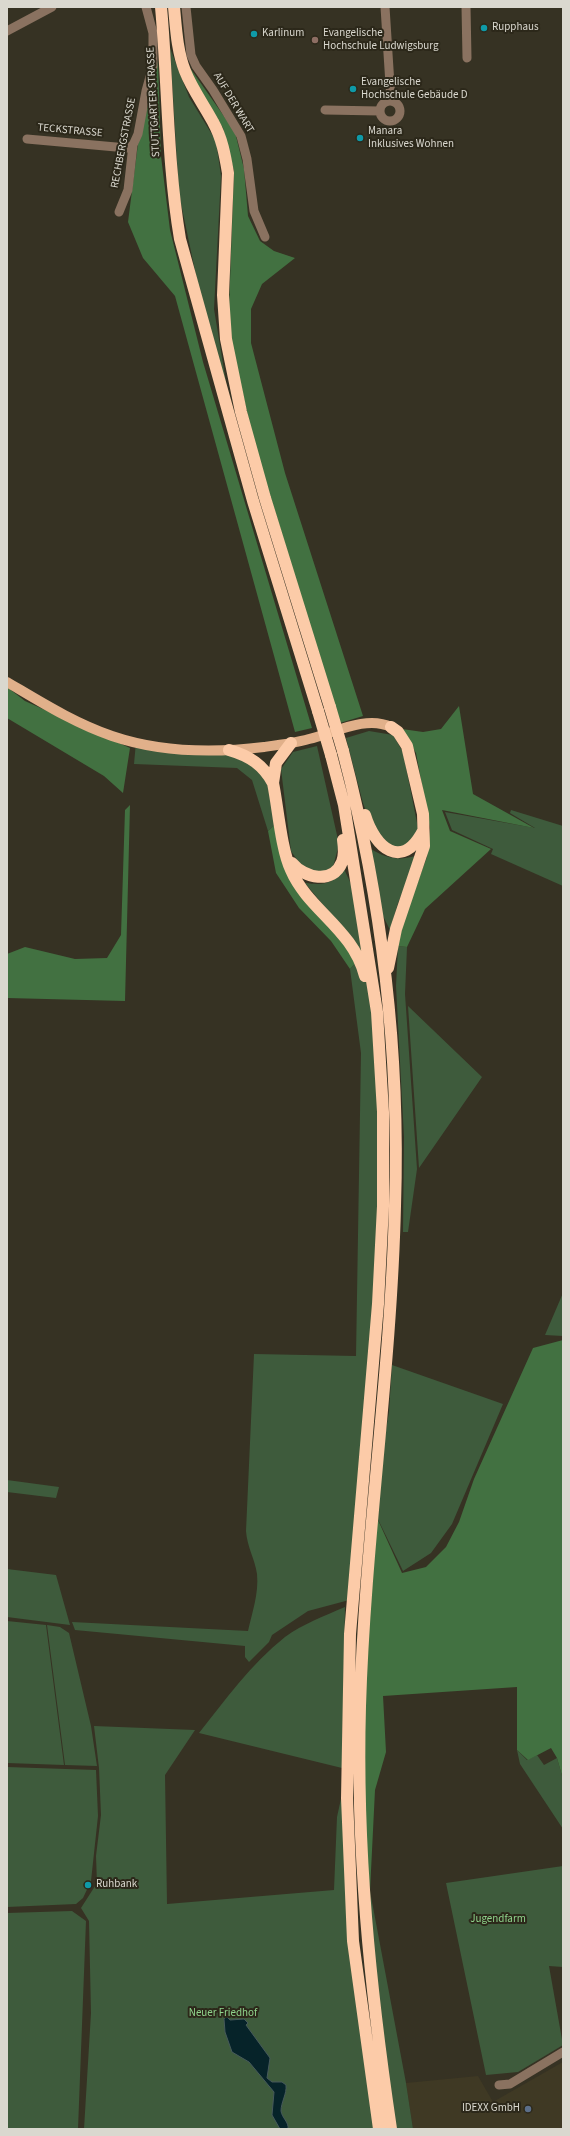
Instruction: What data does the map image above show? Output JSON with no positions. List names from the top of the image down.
{
  "streets": {
    "highway": ["STUTTGARTER STRASSE"],
    "street": ["AUF DER WART", "TECKSTRASSE", "RECHBERGSTRASSE"]
  },
  "crossings": [
    ["TECKSTRASSE", "RECHBERGSTRASSE"]
  ],
  "parks": ["Jugendfarm", "Neuer Friedhof"],
  "places": [
    "Rupphaus",
    "Karlinum",
    "Evangelische Hochschule Ludwigsburg",
    "Evangelische Hochschule Gebäude D",
    "Manara Inklusives Wohnen",
    "Ruhbank",
    "IDEXX GmbH"
  ]
}
